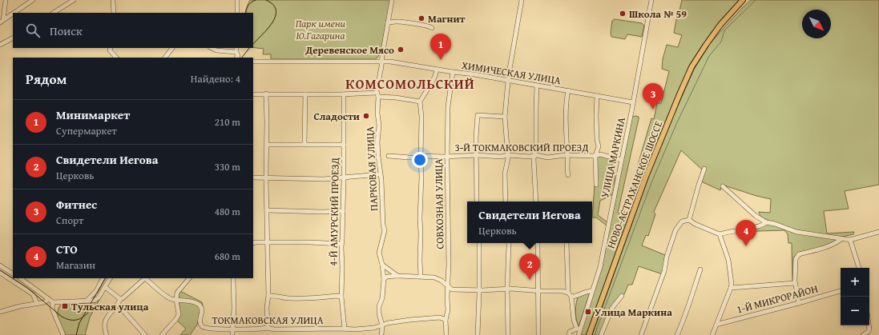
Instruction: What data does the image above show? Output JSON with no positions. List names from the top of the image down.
{
  "streets": {
    "main road": ["НОВО-АСТРАХАНСКОЕ ШОССЕ"],
    "street": [
      "ХИМИЧЕСКАЯ УЛИЦА",
      "3-Й ТОКМАКОВСКИЙ ПРОЕЗД",
      "УЛИЦА МАРКИНА",
      "ПАРКОВАЯ УЛИЦА",
      "СОВХОЗНАЯ УЛИЦА",
      "4-Й АМУРСКИЙ ПРОЕЗД",
      "1-Й МИКРОРАЙОН",
      "ТОКМАКОВСКАЯ УЛИЦА"
    ]
  },
  "crossings": [
    ["ХИМИЧЕСКАЯ УЛИЦА", "УЛИЦА МАРКИНА"],
    ["ХИМИЧЕСКАЯ УЛИЦА", "ПАРКОВАЯ УЛИЦА"],
    ["ХИМИЧЕСКАЯ УЛИЦА", "СОВХОЗНАЯ УЛИЦА"],
    ["3-Й ТОКМАКОВСКИЙ ПРОЕЗД", "УЛИЦА МАРКИНА"],
    ["3-Й ТОКМАКОВСКИЙ ПРОЕЗД", "СОВХОЗНАЯ УЛИЦА"],
    ["ПАРКОВАЯ УЛИЦА", "ТОКМАКОВСКАЯ УЛИЦА"],
    ["СОВХОЗНАЯ УЛИЦА", "ТОКМАКОВСКАЯ УЛИЦА"],
    ["4-Й АМУРСКИЙ ПРОЕЗД", "ТОКМАКОВСКАЯ УЛИЦА"]
  ],
  "districts": ["КОМСОМОЛЬСКИЙ"],
  "parks": ["Парк имени Ю.Гагарина"],
  "places": {
    "other": [
      "Школа № 59",
      "Магнит",
      "Деревенское Мясо",
      "Сладости"
    ],
    "transit": ["Тульская улица", "Улица Маркина"]
  },
  "north": "bottom right",
  "page": {
    "search": "Поиск",
    "pins": [
      "1",
      "3",
      "4",
      "2"
    ],
    "heading": ["Рядом", "Найдено: 4"],
    "list": [
      {
        "mark": "1",
        "name": "Минимаркет",
        "note": "Супермаркет",
        "value": "210 m"
      },
      {
        "mark": "2",
        "name": "Свидетели Иегова",
        "note": "Церковь",
        "value": "330 m"
      },
      {
        "mark": "3",
        "name": "Фитнес",
        "note": "Спорт",
        "value": "480 m"
      },
      {
        "mark": "4",
        "name": "СТО",
        "note": "Магазин",
        "value": "680 m"
      }
    ],
    "popup": ["Свидетели Иегова", "Церковь"],
    "map_buttons": ["+", "−"]
  }
}
